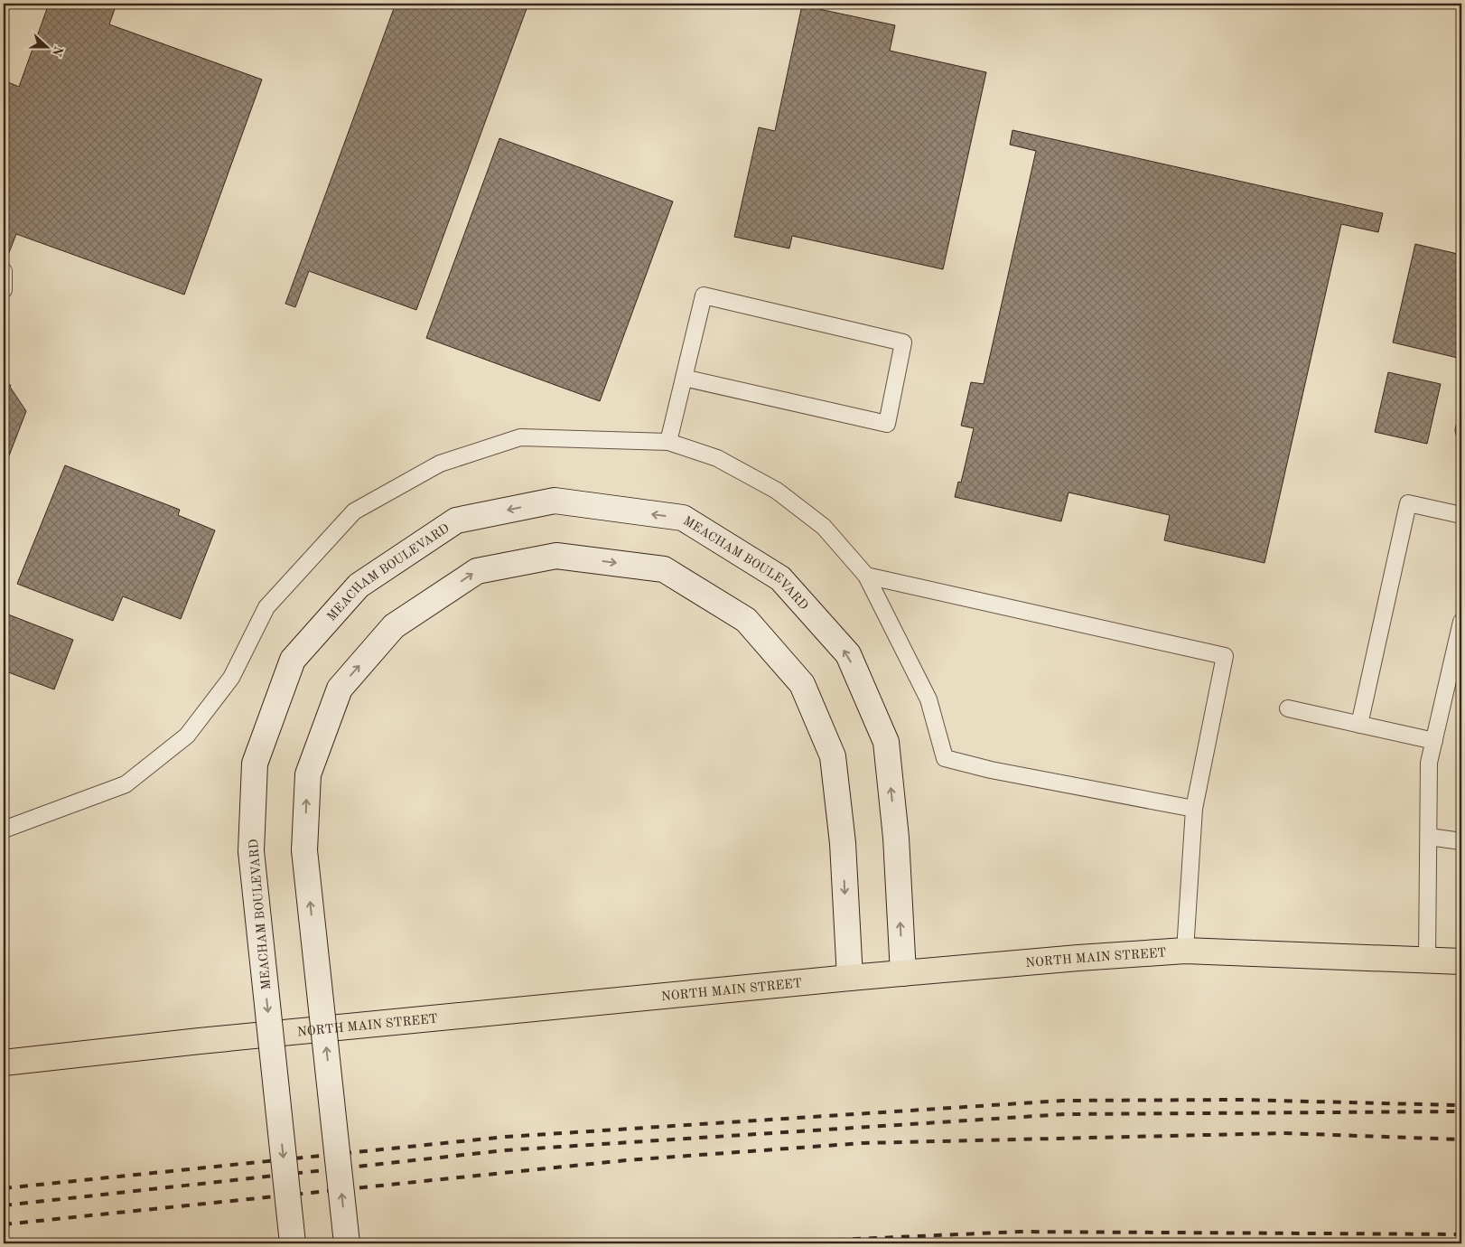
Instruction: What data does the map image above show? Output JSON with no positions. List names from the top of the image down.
{
  "streets": {
    "main road": ["MEACHAM BOULEVARD", "NORTH MAIN STREET"]
  },
  "crossings": [
    ["MEACHAM BOULEVARD", "NORTH MAIN STREET"]
  ],
  "north": "right"
}
